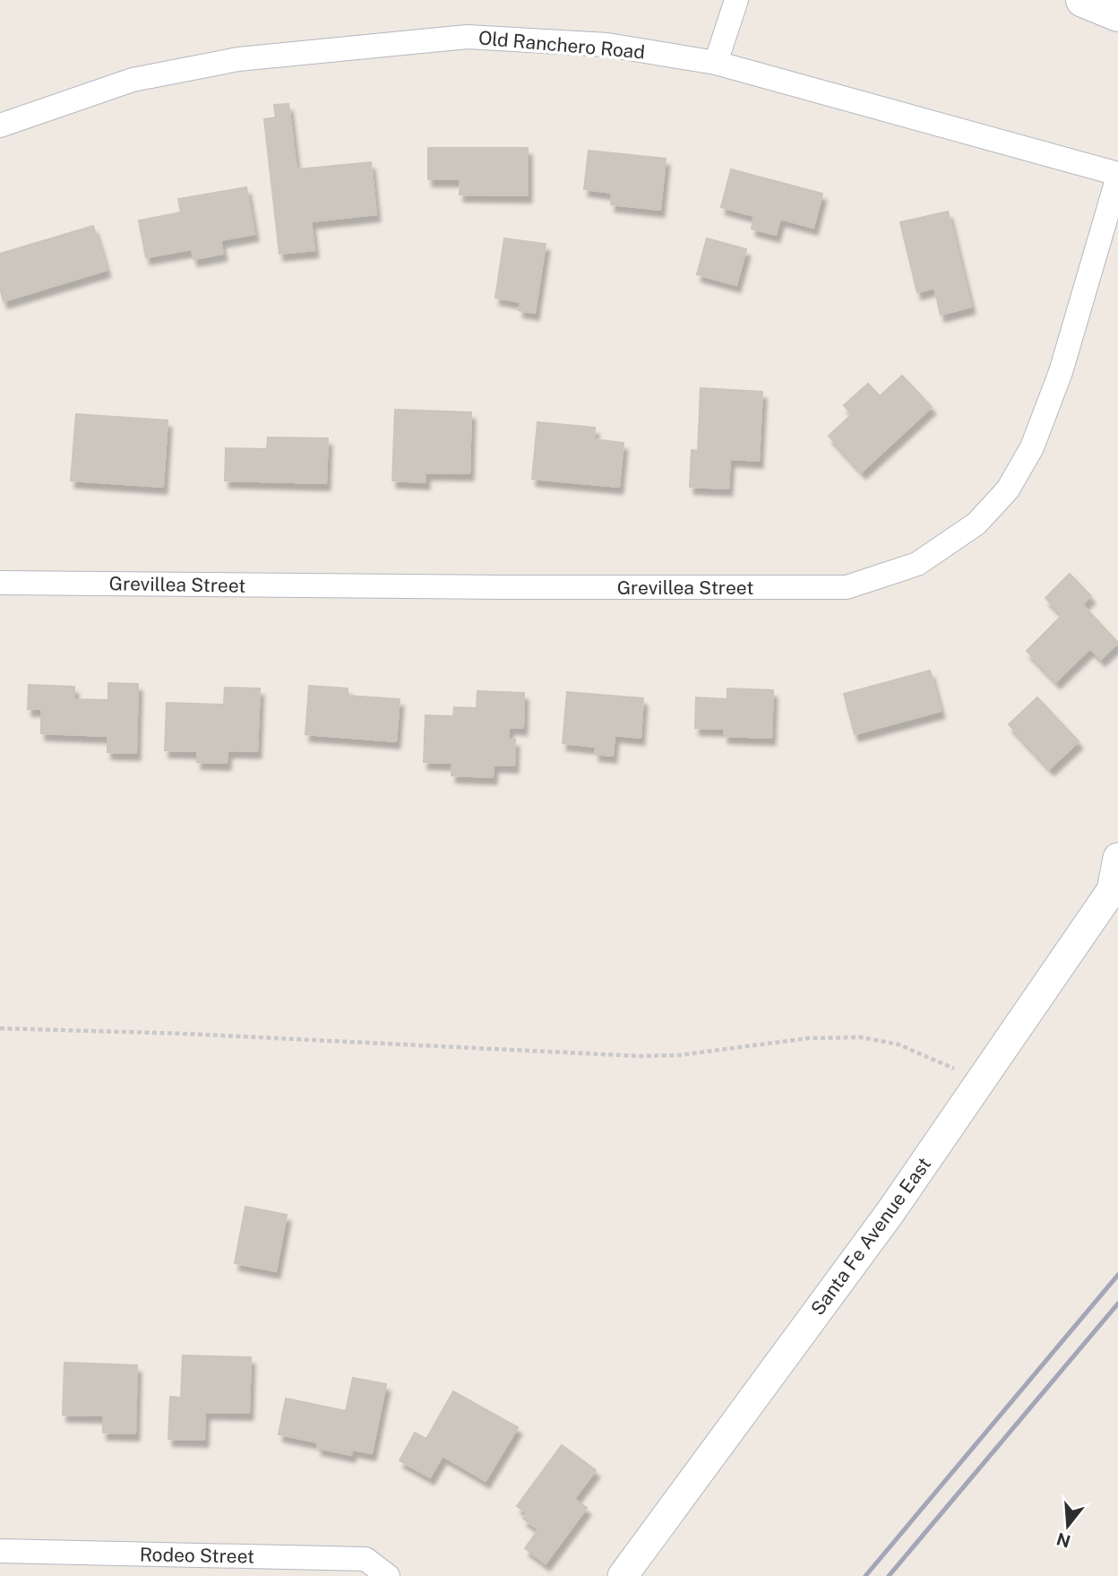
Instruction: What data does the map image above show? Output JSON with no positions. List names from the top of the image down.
{
  "streets": {
    "street": [
      "Old Ranchero Road",
      "Grevillea Street",
      "Santa Fe Avenue East",
      "Rodeo Street"
    ]
  },
  "crossings": [
    ["Old Ranchero Road", "Grevillea Street"]
  ],
  "north": "bottom"
}
